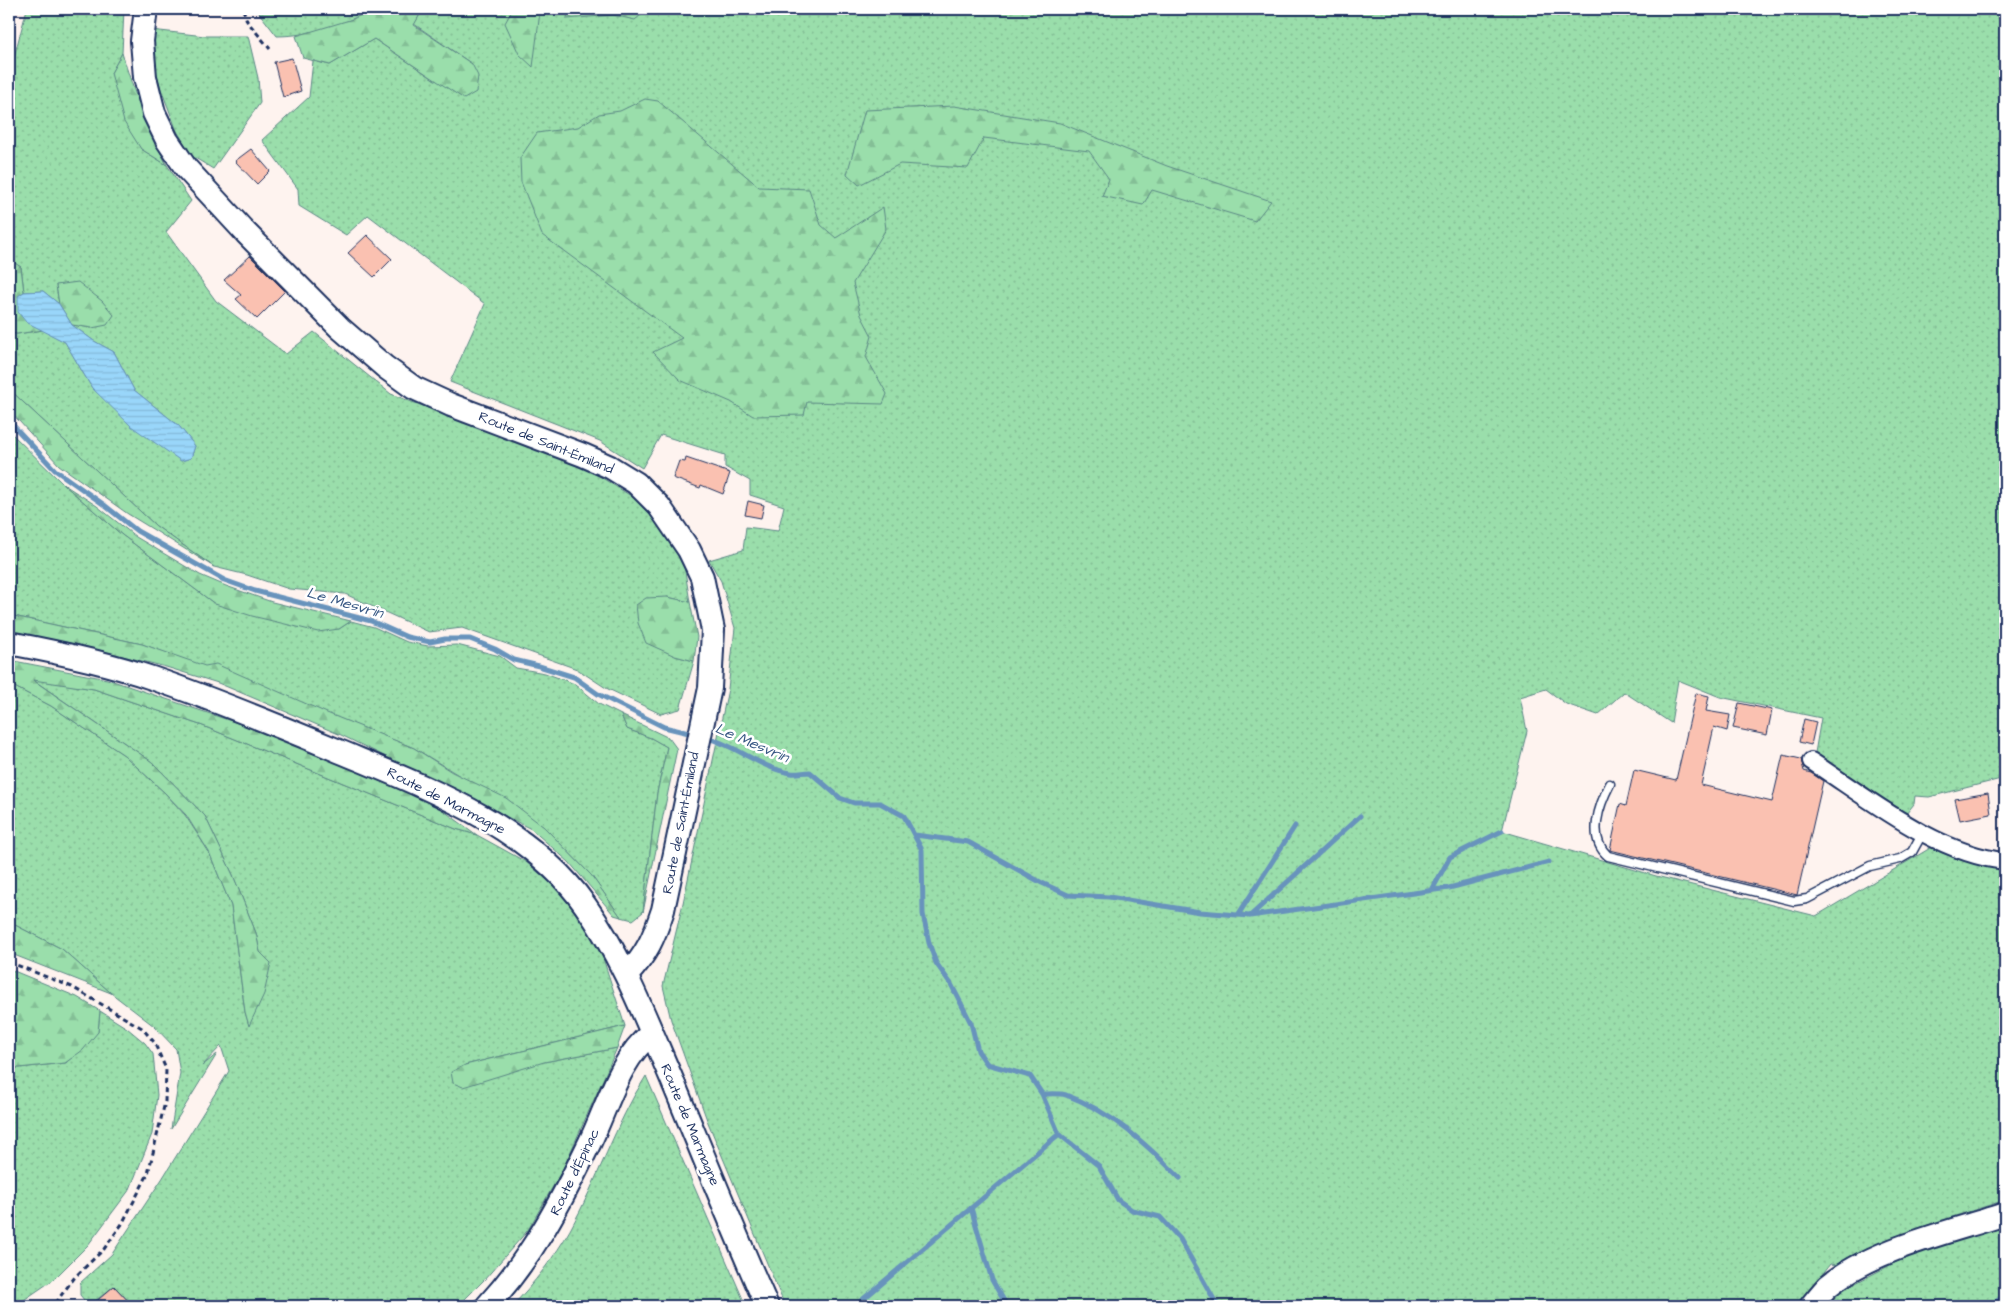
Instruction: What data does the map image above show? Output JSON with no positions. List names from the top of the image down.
{
  "streets": {
    "main road": ["Route de Saint-Émiland", "Route de Marmagne", "Route d'Épinac"]
  },
  "crossings": [
    ["Route de Saint-Émiland", "Route de Marmagne"],
    ["Route de Marmagne", "Route d'Épinac"]
  ],
  "water": ["Le Mesvrin"]
}
